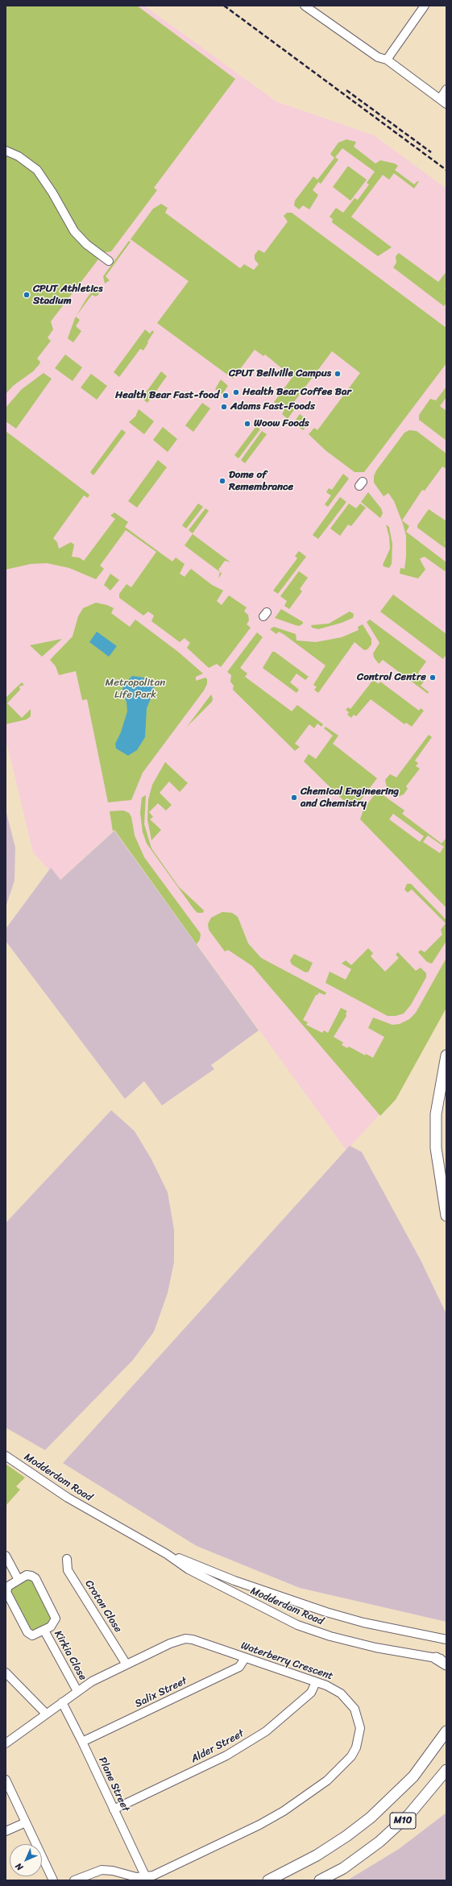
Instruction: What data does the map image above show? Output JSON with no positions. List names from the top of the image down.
{
  "streets": {
    "main road": ["M10"],
    "street": [
      "Modderdam Road",
      "Croton Close",
      "Kirkia Close",
      "Waterberry Crescent",
      "Salix Street",
      "Alder Street",
      "Plane Street"
    ]
  },
  "crossings": [
    ["Croton Close", "Waterberry Crescent"],
    ["Kirkia Close", "Waterberry Crescent"],
    ["Waterberry Crescent", "Salix Street"],
    ["Waterberry Crescent", "Alder Street"],
    ["Waterberry Crescent", "Plane Street"],
    ["Salix Street", "Plane Street"],
    ["Alder Street", "Plane Street"]
  ],
  "parks": ["Metropolitan Life Park"],
  "places": [
    "CPUT Athletics Stadium",
    "CPUT Bellville Campus",
    "Health Bear Coffee Bar",
    "Health Bear Fast-food",
    "Adams Fast-Foods",
    "Woow Foods",
    "Dome of Remembrance",
    "Control Centre",
    "Chemical Engineering and Chemistry"
  ],
  "north": "bottom left"
}
